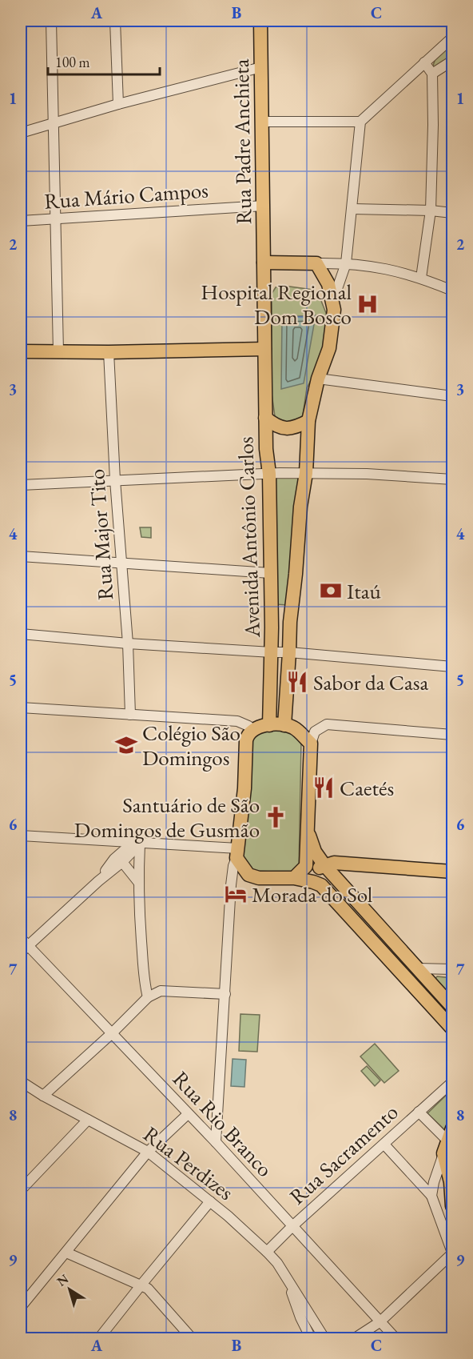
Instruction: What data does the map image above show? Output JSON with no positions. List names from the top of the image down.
{
  "streets": {
    "main road": ["Rua Padre Anchieta", "Avenida Antônio Carlos"],
    "street": [
      "Rua Mário Campos",
      "Rua Major Tito",
      "Rua Rio Branco",
      "Rua Sacramento",
      "Rua Perdizes"
    ]
  },
  "crossings": [
    ["Rua Padre Anchieta", "Rua Mário Campos"],
    ["Rua Padre Anchieta", "Avenida Antônio Carlos"],
    ["Rua Rio Branco", "Rua Sacramento"],
    ["Rua Sacramento", "Rua Perdizes"]
  ],
  "places": {
    "hospital": ["Hospital Regional Dom Bosco"],
    "bank": ["Itaú"],
    "restaurant": ["Sabor da Casa", "Caetés"],
    "school or university": ["Colégio São Domingos"],
    "church": ["Santuário de São Domingos de Gusmão"],
    "hotel": ["Morada do Sol"]
  },
  "scale_bar": "100 m",
  "north": "top left",
  "grid": {
    "columns": ["A", "B", "C"],
    "rows": [
      "1",
      "2",
      "3",
      "4",
      "5",
      "6",
      "7",
      "8",
      "9"
    ]
  }
}
